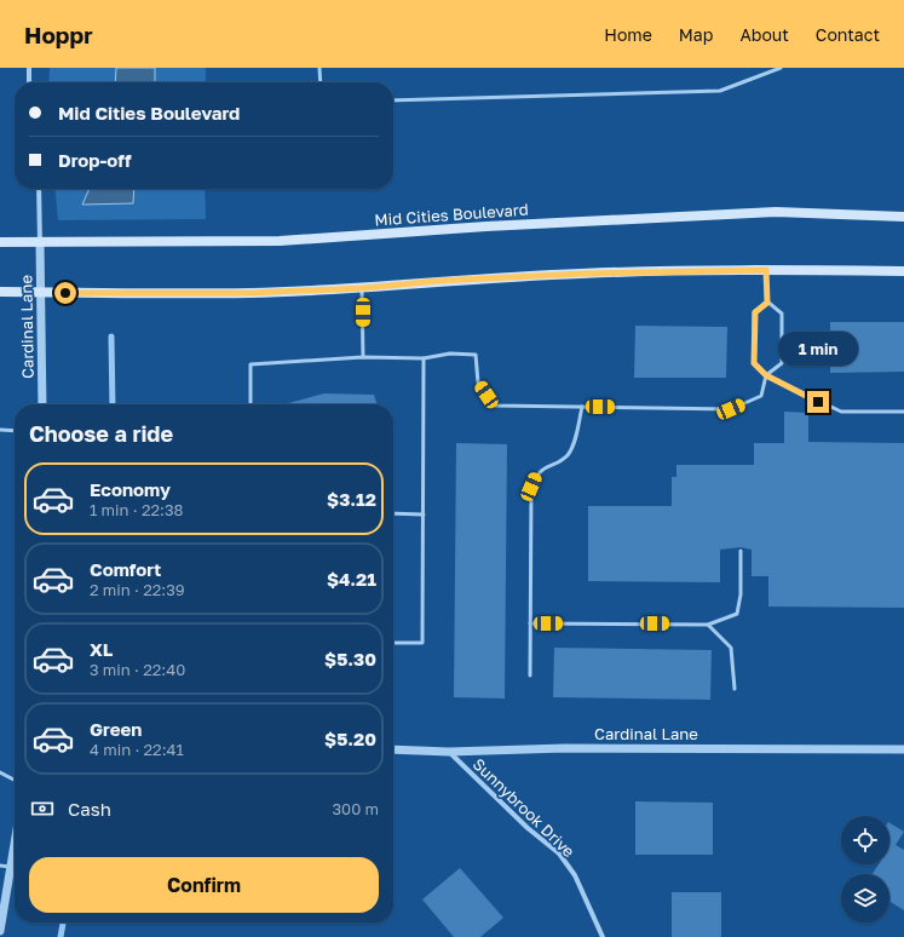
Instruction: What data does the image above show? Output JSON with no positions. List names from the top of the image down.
{
  "streets": {
    "main road": ["Mid Cities Boulevard"],
    "street": ["Cardinal Lane", "Sunnybrook Drive"]
  },
  "crossings": [
    ["Mid Cities Boulevard", "Cardinal Lane"],
    ["Cardinal Lane", "Sunnybrook Drive"]
  ],
  "page": {
    "header": "Hoppr",
    "nav": [
      "Home",
      "Map",
      "About",
      "Contact"
    ],
    "banner": ["Mid Cities Boulevard", "Drop-off"],
    "bubble": "1 min",
    "heading": "Choose a ride",
    "list": [
      {
        "name": "Economy",
        "note": "1 min · 22:38",
        "value": "$3.12"
      },
      {
        "name": "Comfort",
        "note": "2 min · 22:39",
        "value": "$4.21"
      },
      {
        "name": "XL",
        "note": "3 min · 22:40",
        "value": "$5.30"
      },
      {
        "name": "Green",
        "note": "4 min · 22:41",
        "value": "$5.20"
      }
    ],
    "pay": ["Cash", "300 m"],
    "buttons": "Confirm"
  }
}
